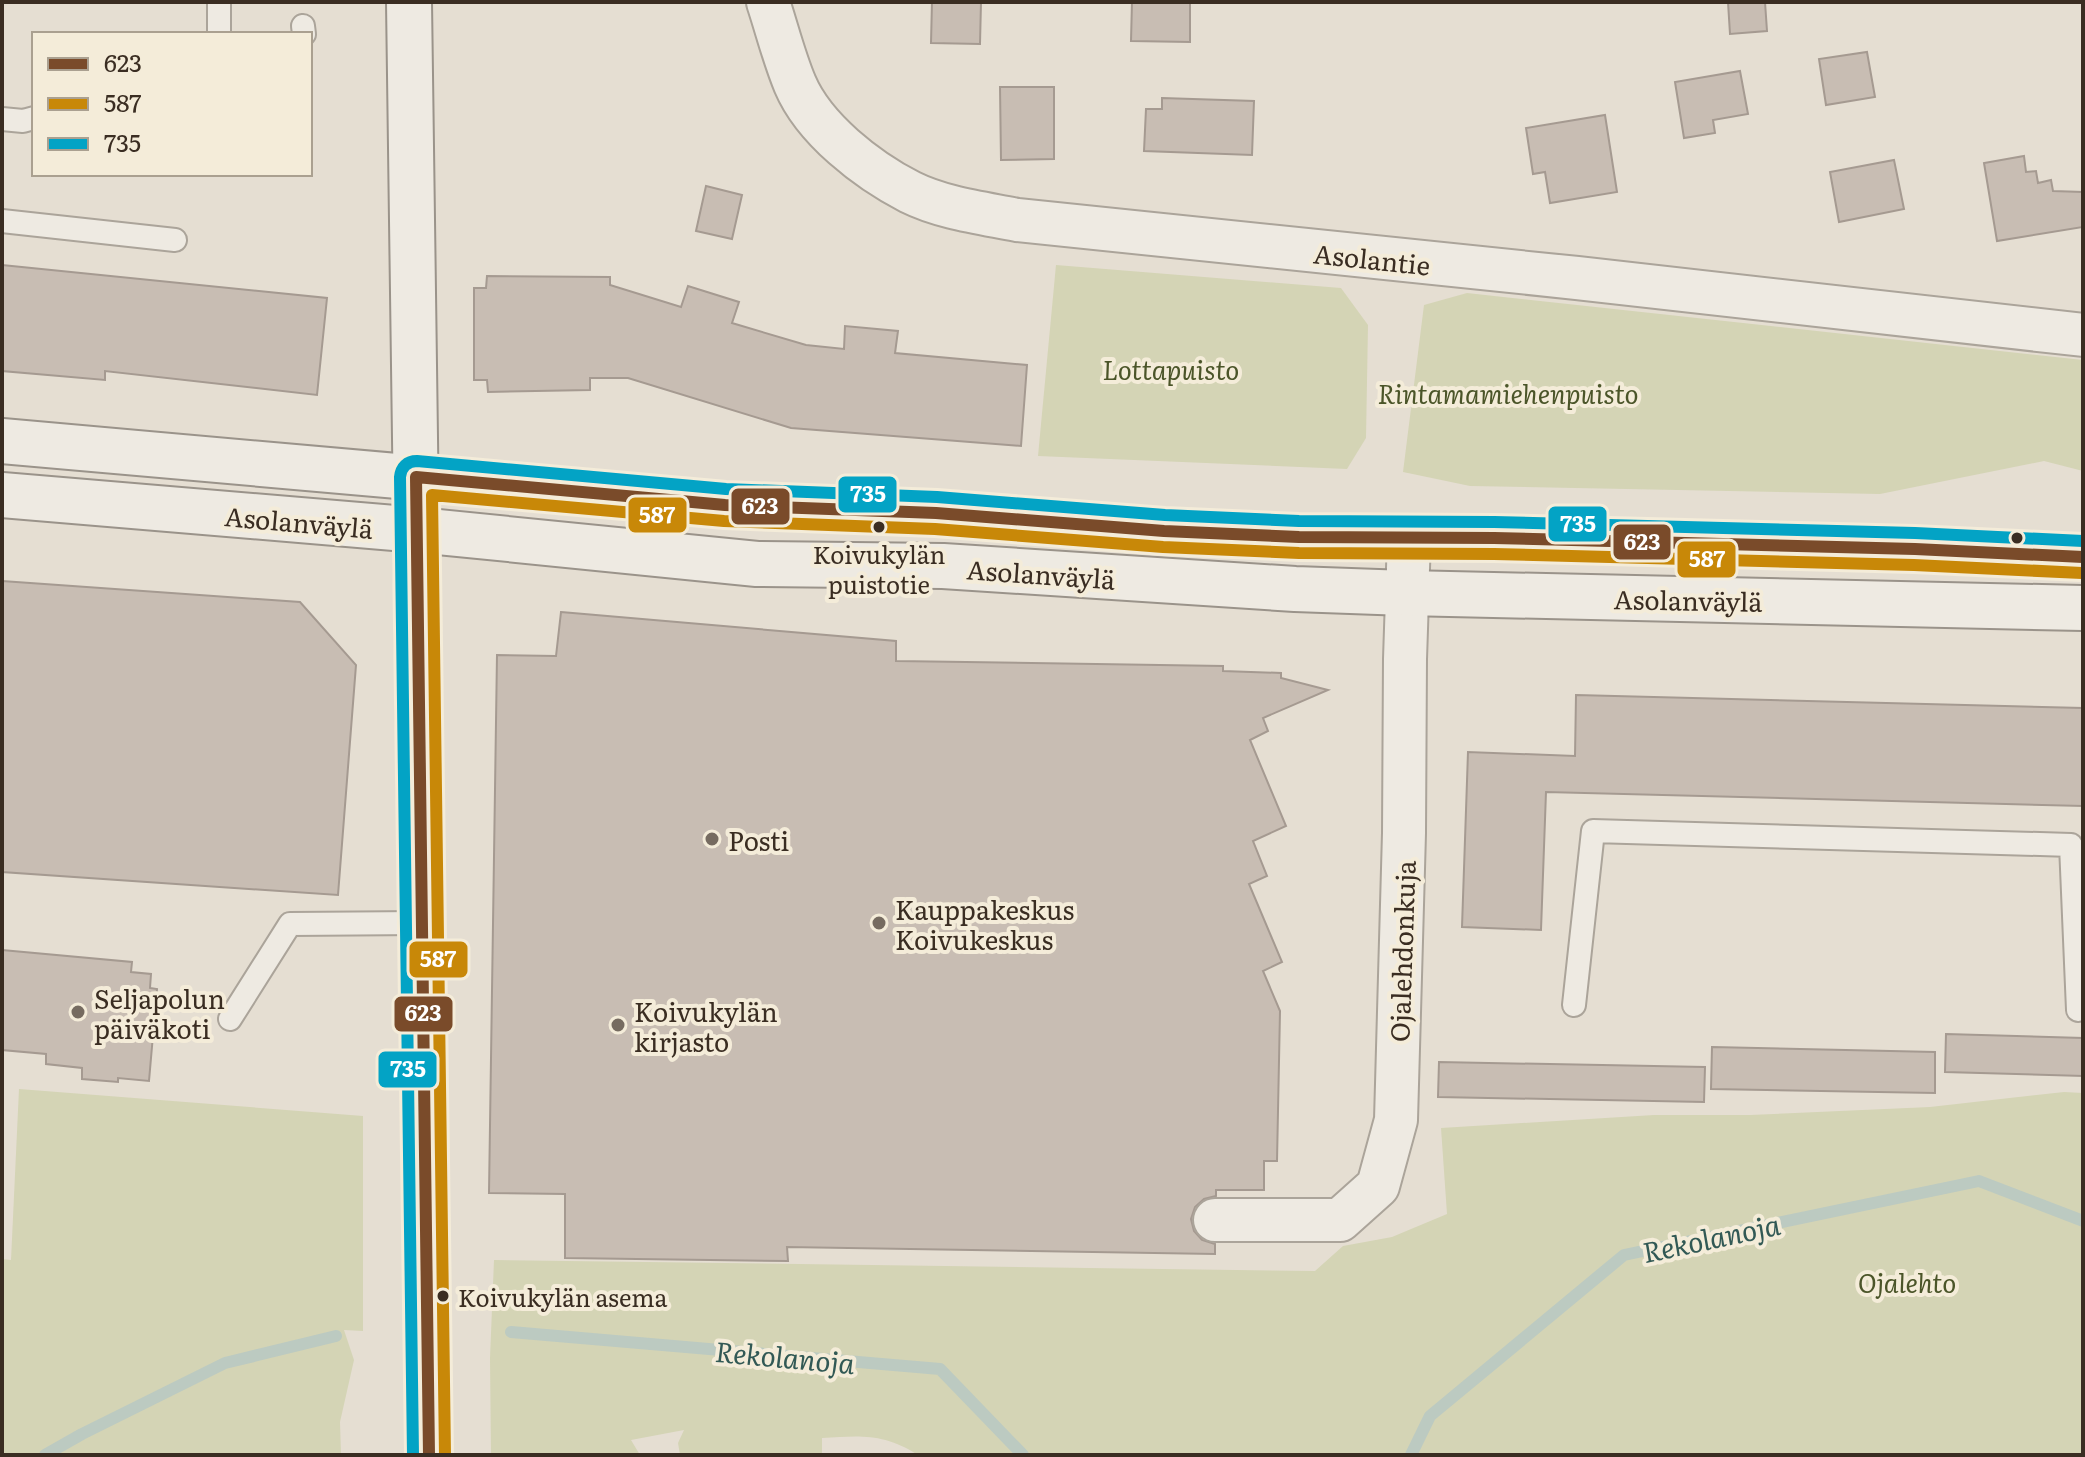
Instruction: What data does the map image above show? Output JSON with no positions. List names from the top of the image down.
{
  "streets": {
    "main road": ["Asolanväylä"],
    "street": ["Asolantie", "Ojalehdonkuja"]
  },
  "crossings": [
    ["Asolanväylä", "Ojalehdonkuja"]
  ],
  "water": ["Rekolanoja"],
  "parks": ["Lottapuisto", "Rintamamiehenpuisto", "Ojalehto"],
  "places": [
    "Koivukylän puistotie",
    "Posti",
    "Kauppakeskus Koivukeskus",
    "Seljapolun päiväkoti",
    "Koivukylän kirjasto",
    "Koivukylän asema"
  ],
  "lines": ["transit line 735", "transit line 623", "transit line 587"],
  "legend": ["623", "587", "735"]
}
